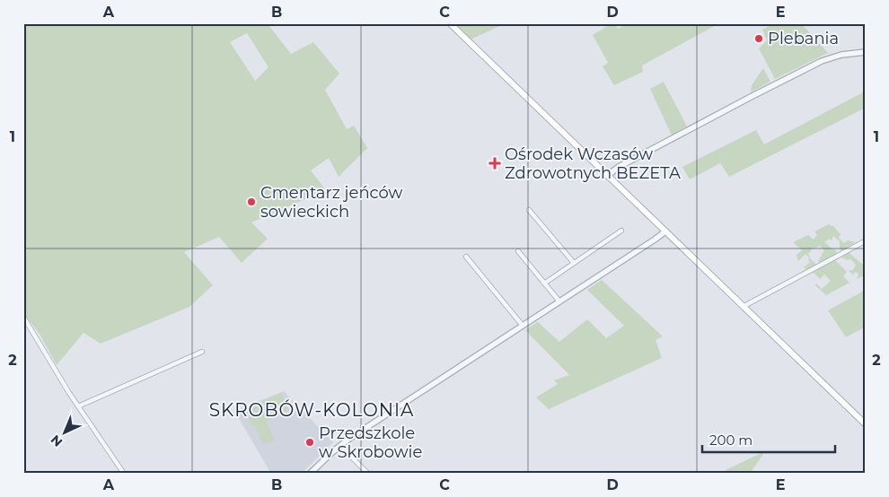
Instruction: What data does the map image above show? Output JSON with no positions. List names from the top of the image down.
{
  "districts": ["SKROBÓW-KOLONIA"],
  "places": {
    "other": ["Plebania", "Cmentarz jeńców sowieckich", "Przedszkole w Skrobowie"],
    "health": ["Ośrodek Wczasów Zdrowotnych BEZETA"]
  },
  "scale_bar": "200 m",
  "north": "bottom left",
  "grid": {
    "columns": [
      "A",
      "B",
      "C",
      "D",
      "E"
    ],
    "rows": ["1", "2"]
  }
}
